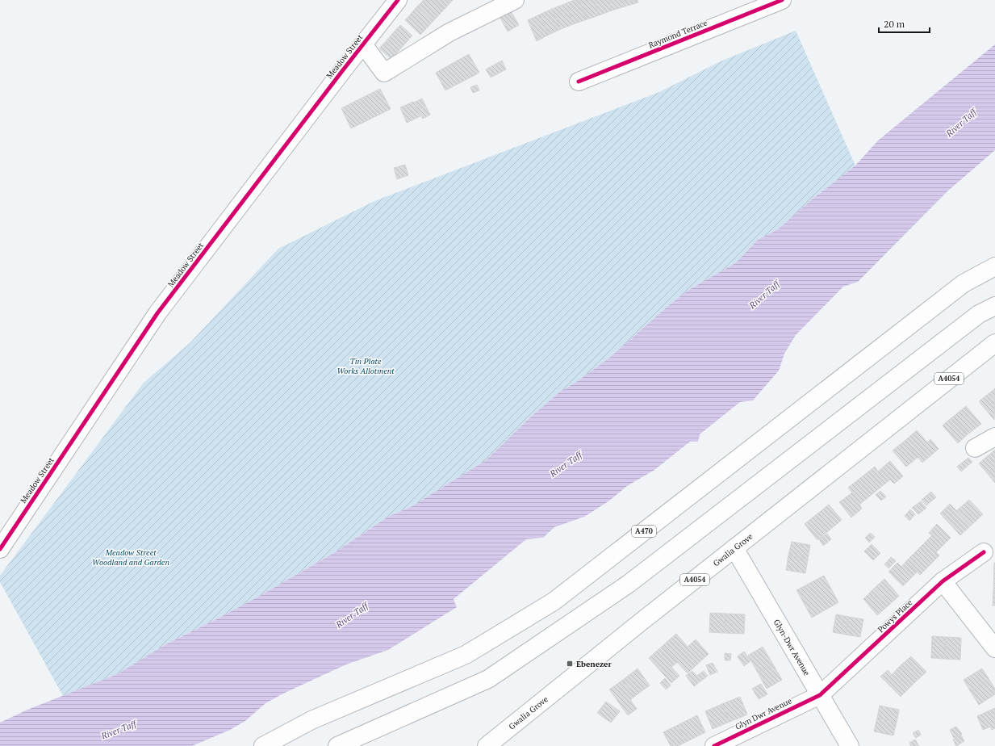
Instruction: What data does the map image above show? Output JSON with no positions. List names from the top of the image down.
{
  "streets": {
    "main road": [
      "Raymond Terrace",
      "Meadow Street",
      "A4054",
      "A470",
      "Gwalia Grove",
      "Powys Place",
      "Glyn-Dwr Avenue",
      "Glyn Dwr Avenue"
    ]
  },
  "crossings": [
    ["Gwalia Grove", "Glyn-Dwr Avenue"],
    ["Powys Place", "Glyn-Dwr Avenue"],
    ["Powys Place", "Glyn Dwr Avenue"],
    ["Glyn-Dwr Avenue", "Glyn Dwr Avenue"]
  ],
  "water": ["River Taff"],
  "parks": ["Tin Plate Works Allotment", "Meadow Street Woodland and Garden"],
  "places": {
    "transit": ["Ebenezer"]
  },
  "scale_bar": "20 m"
}
